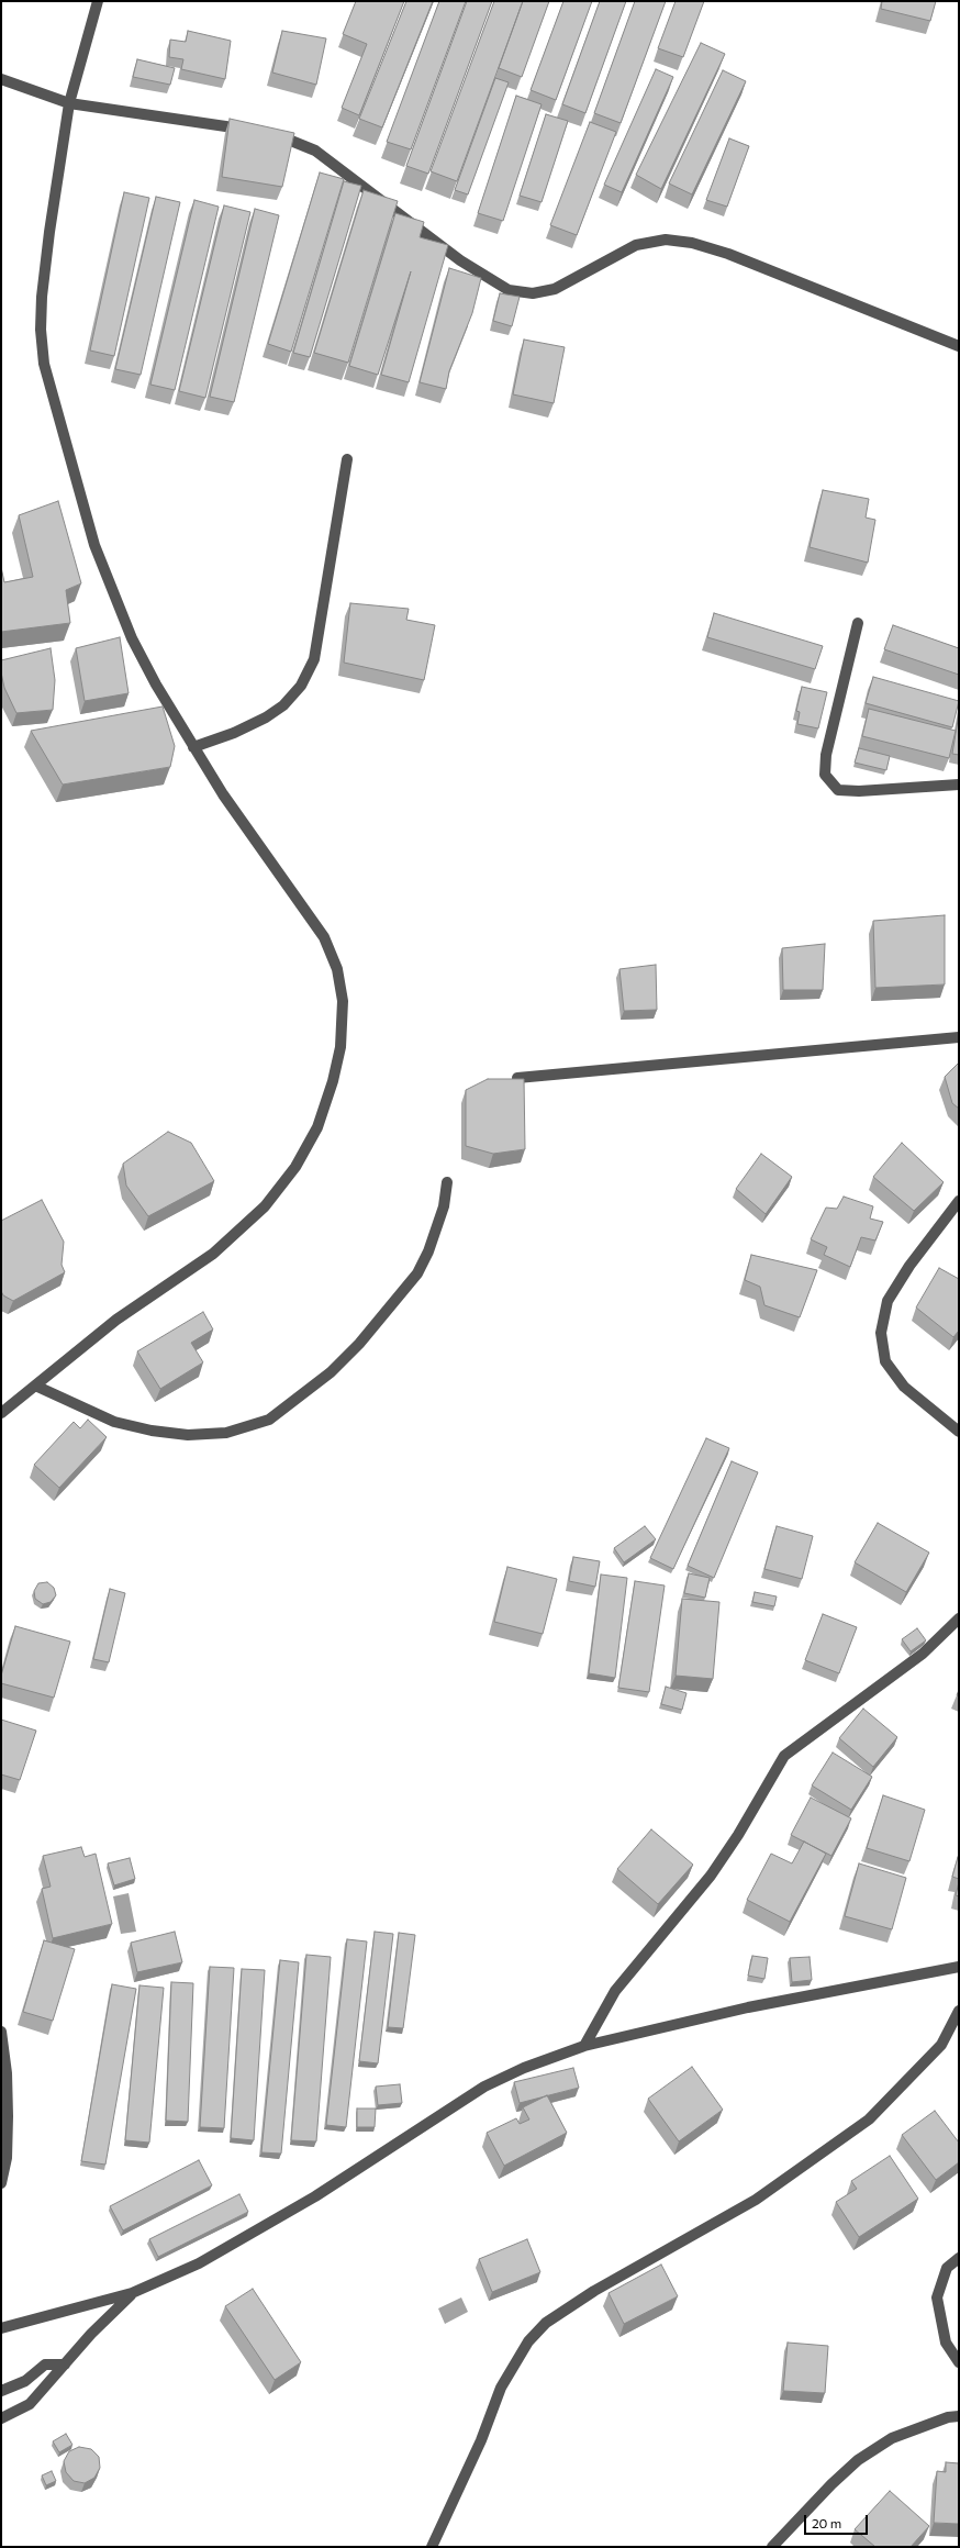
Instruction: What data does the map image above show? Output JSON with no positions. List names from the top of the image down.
{
  "scale_bar": "20 m"
}
